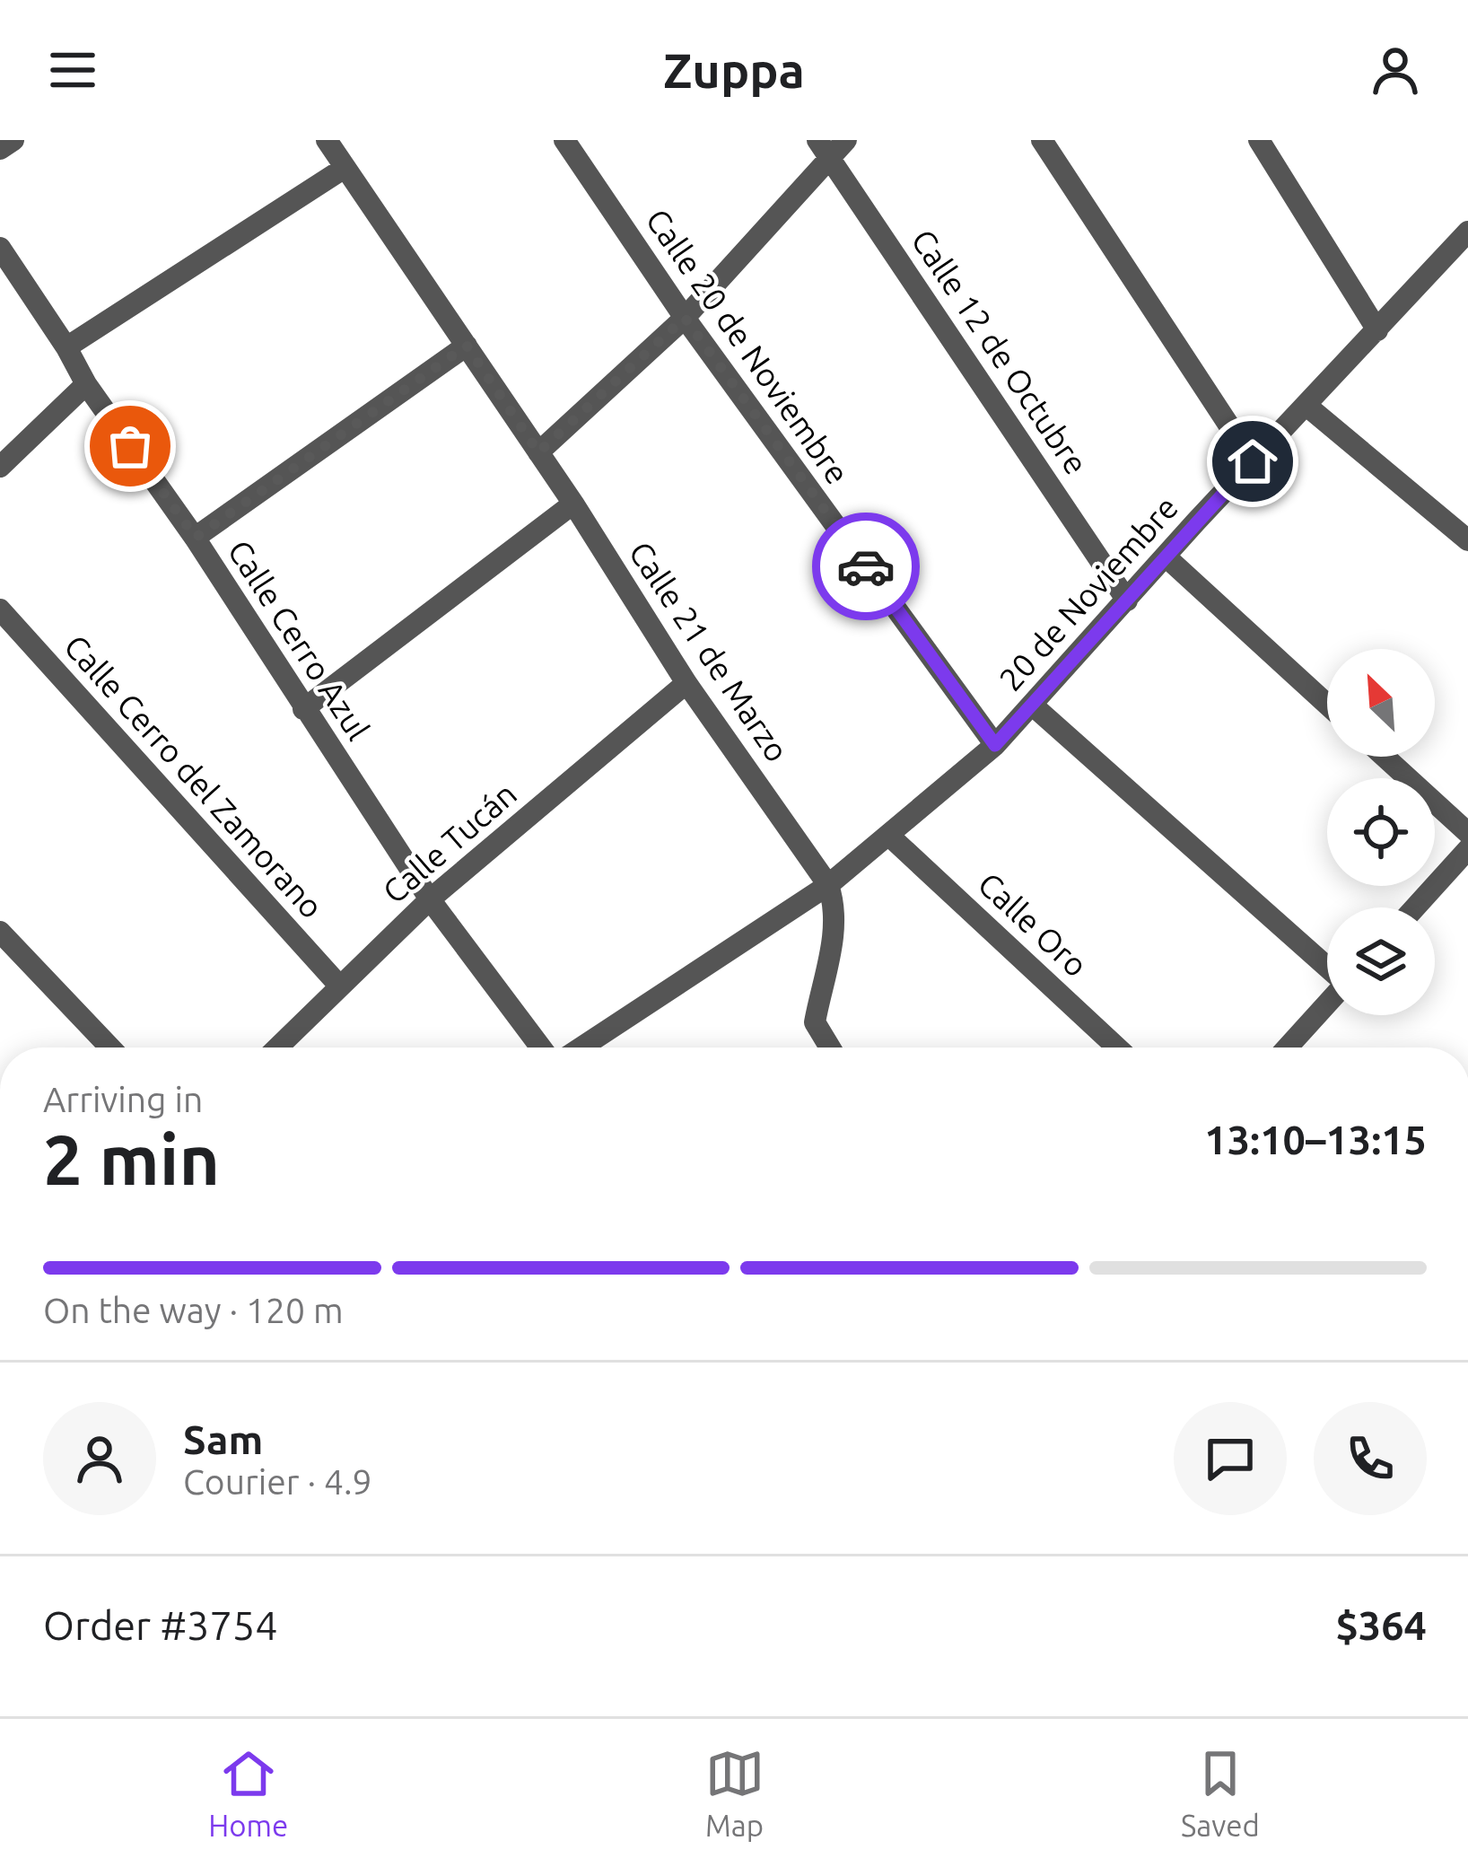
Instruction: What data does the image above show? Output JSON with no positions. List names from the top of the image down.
{
  "streets": {
    "street": [
      "Calle 20 de Noviembre",
      "Calle 12 de Octubre",
      "20 de Noviembre",
      "Calle Cerro Azul",
      "Calle 21 de Marzo",
      "Calle Cerro del Zamorano",
      "Calle Tucán",
      "Calle Oro"
    ]
  },
  "crossings": [
    ["Calle 20 de Noviembre", "20 de Noviembre"],
    ["Calle 12 de Octubre", "20 de Noviembre"],
    ["20 de Noviembre", "Calle 21 de Marzo"],
    ["20 de Noviembre", "Calle Oro"],
    ["Calle Cerro Azul", "Calle Tucán"],
    ["Calle 21 de Marzo", "Calle Tucán"],
    ["Calle Cerro del Zamorano", "Calle Tucán"]
  ],
  "north": "top left",
  "page": {
    "header": "Zuppa",
    "heading": ["2 min", "Arriving in", "13:10–13:15"],
    "panel": [
      "Sam",
      "Courier · 4.9",
      "Order #3754",
      "$364"
    ],
    "bar": "On the way · 120 m",
    "tabs": ["Home", "Map", "Saved"]
  }
}
